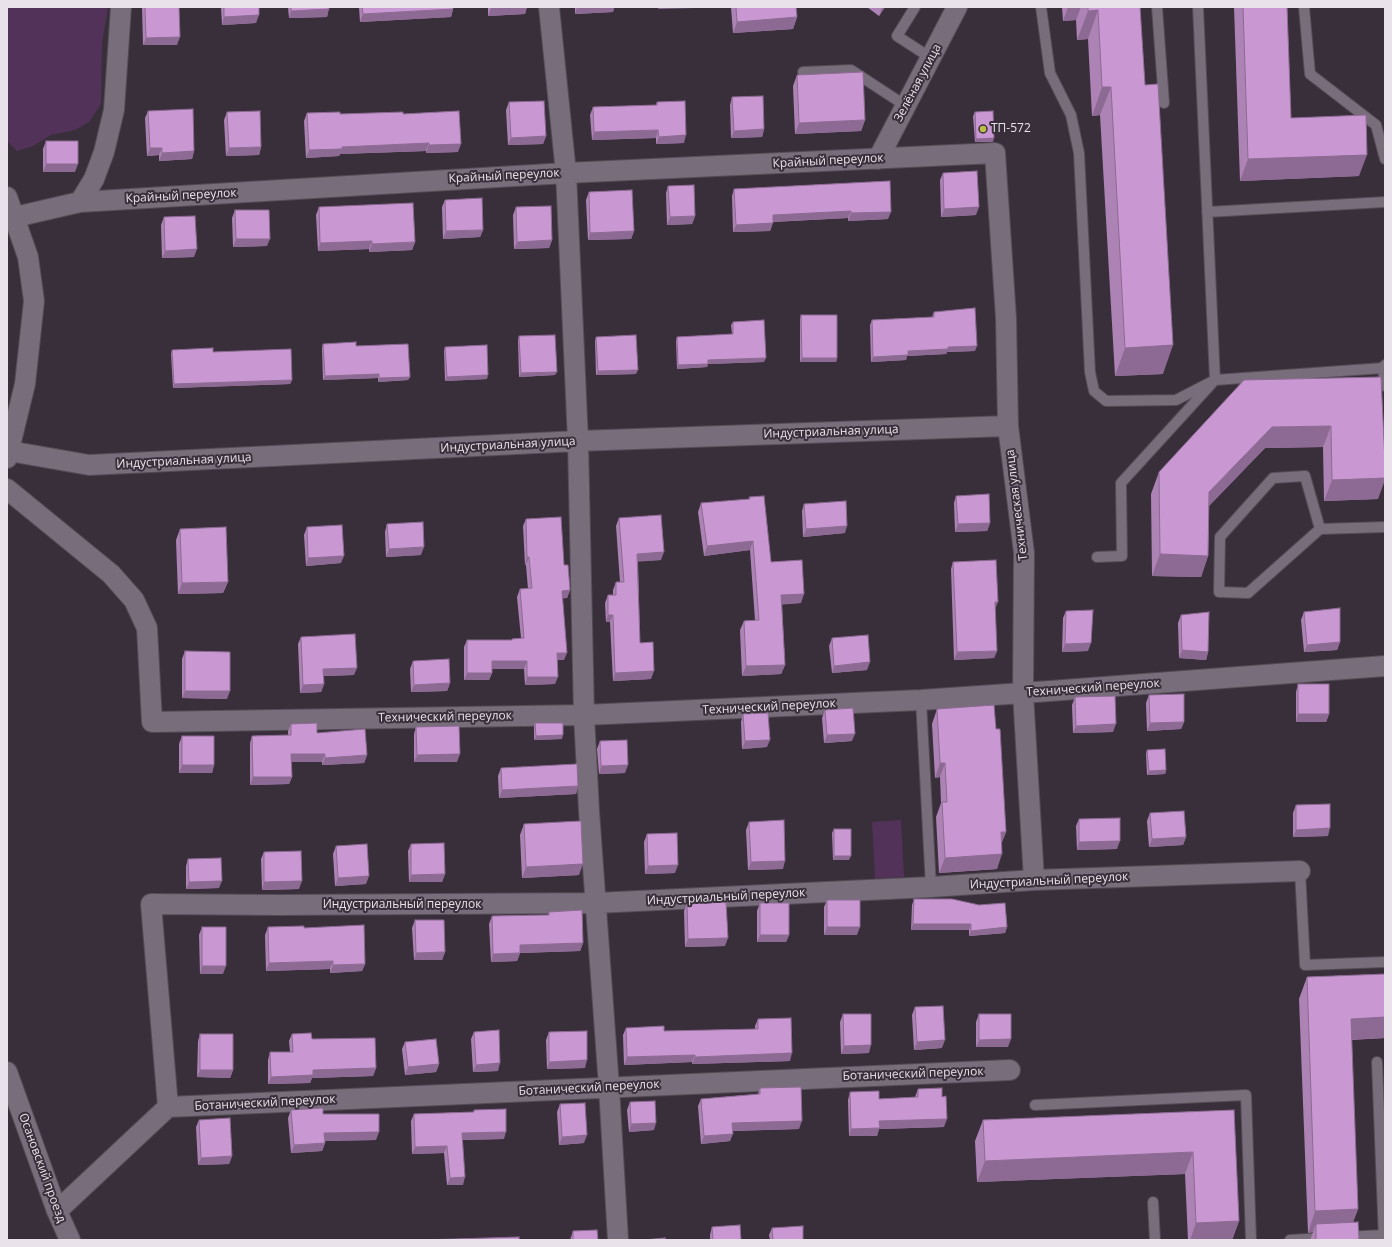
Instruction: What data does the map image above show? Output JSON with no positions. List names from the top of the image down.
{
  "streets": {
    "street": [
      "Зелёная улица",
      "Крайный переулок",
      "Индустриальная улица",
      "Техническая улица",
      "Технический переулок",
      "Индустриальный переулок",
      "Ботанический переулок",
      "Осановский проезд"
    ]
  },
  "crossings": [
    ["Зелёная улица", "Крайный переулок"],
    ["Крайный переулок", "Техническая улица"],
    ["Индустриальная улица", "Техническая улица"],
    ["Техническая улица", "Технический переулок"],
    ["Техническая улица", "Индустриальный переулок"],
    ["Индустриальный переулок", "Ботанический переулок"]
  ],
  "places": ["ТП-572"]
}
